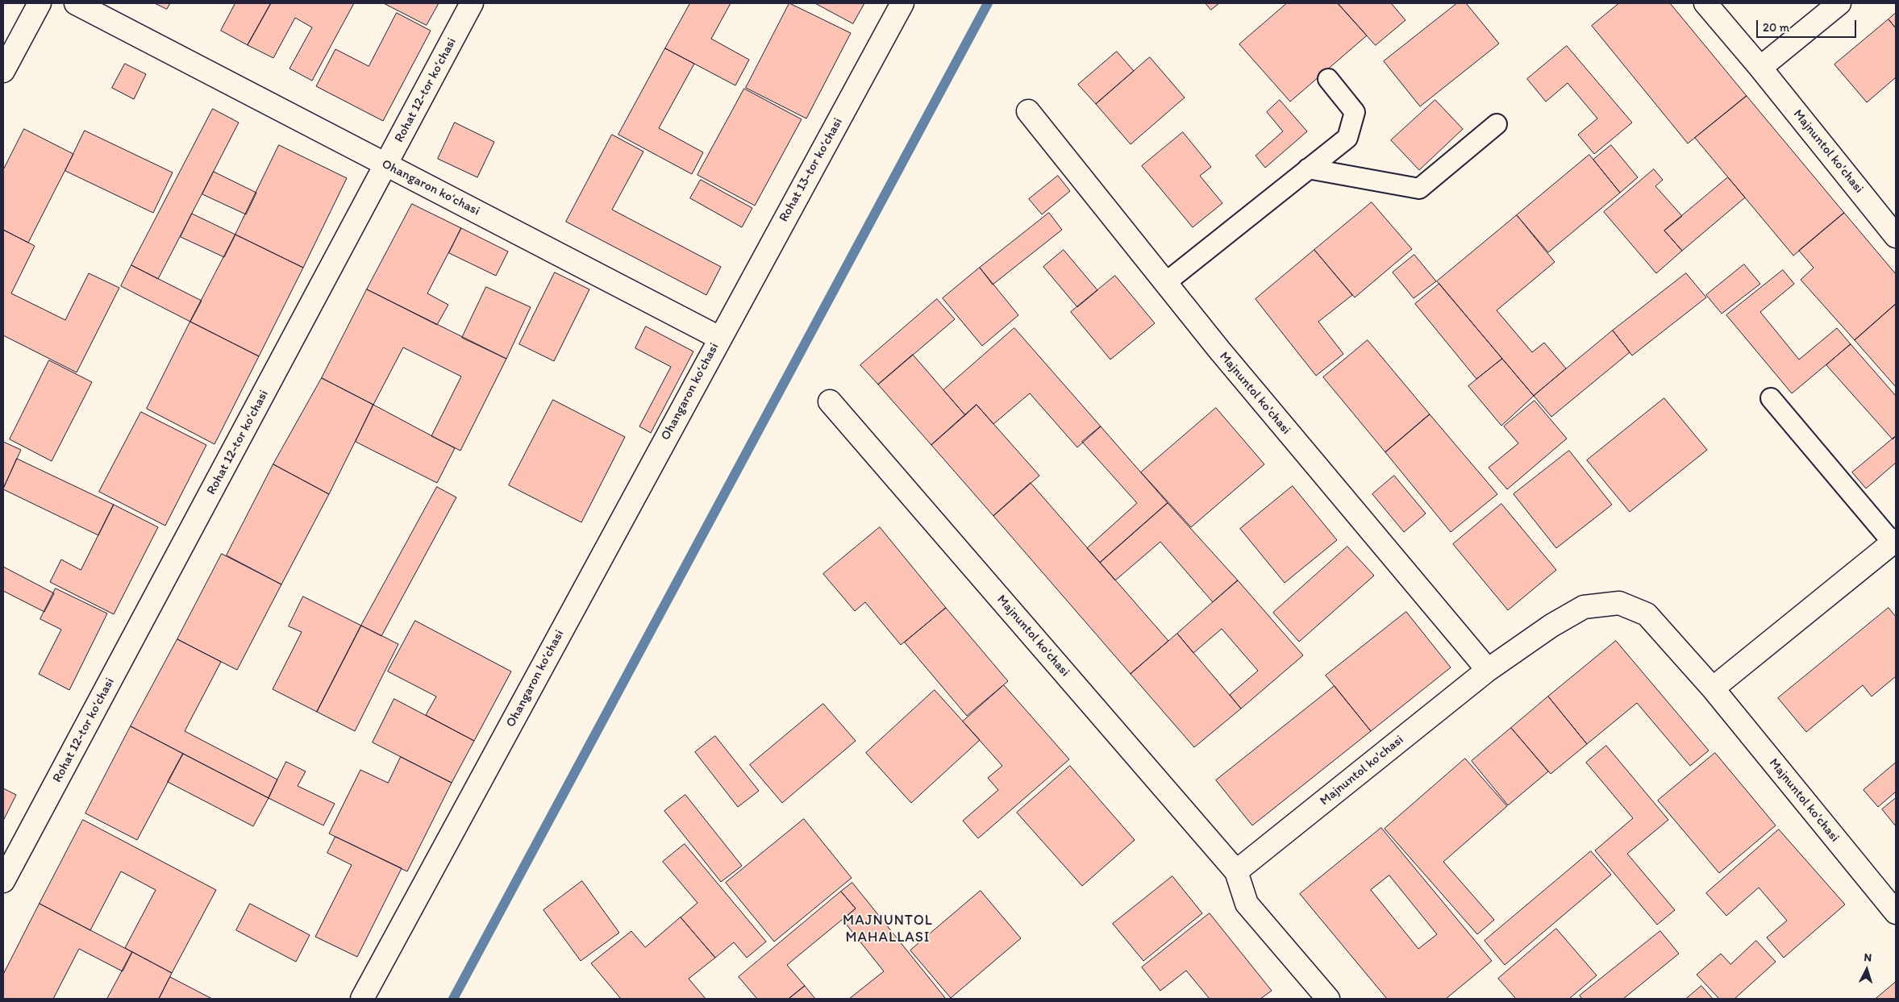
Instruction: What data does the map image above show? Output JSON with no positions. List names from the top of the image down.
{
  "streets": {
    "street": [
      "Rohat 12-tor ko‘chasi",
      "Majnuntol ko'chasi",
      "Rohat 13-tor ko‘chasi",
      "Ohangaron koʻchasi"
    ]
  },
  "crossings": [
    ["Rohat 12-tor ko‘chasi", "Ohangaron koʻchasi"],
    ["Rohat 13-tor ko‘chasi", "Ohangaron koʻchasi"]
  ],
  "districts": ["MAJNUNTOL MAHALLASI"],
  "scale_bar": "20 m",
  "north": "top"
}
